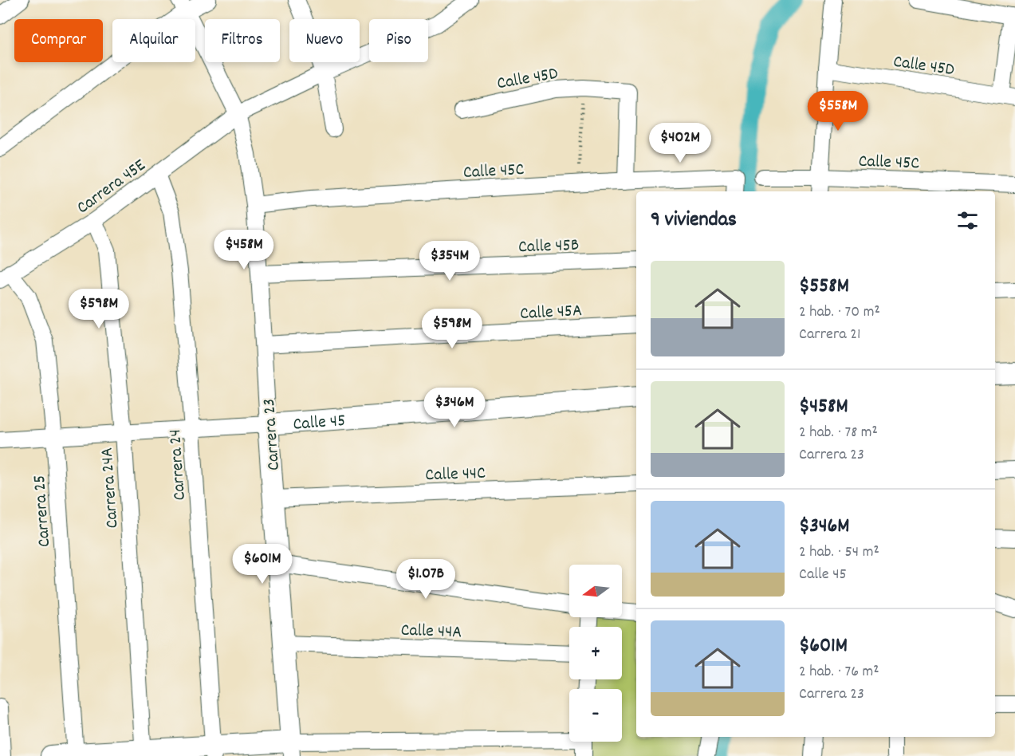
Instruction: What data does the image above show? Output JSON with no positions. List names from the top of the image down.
{
  "streets": {
    "street": [
      "Calle 45D",
      "Calle 45C",
      "Carrera 45E",
      "Calle 45B",
      "Calle 45A",
      "Calle 45",
      "Carrera 23",
      "Carrera 24",
      "Calle 44C",
      "Carrera 24A",
      "Carrera 25",
      "Calle 44A"
    ]
  },
  "crossings": [
    ["Calle 45D", "Calle 45C"],
    ["Calle 45C", "Carrera 23"],
    ["Carrera 45E", "Carrera 23"],
    ["Carrera 45E", "Carrera 24"],
    ["Carrera 45E", "Carrera 24A"],
    ["Carrera 45E", "Carrera 25"],
    ["Calle 45B", "Carrera 23"],
    ["Calle 45A", "Carrera 23"],
    ["Calle 45", "Carrera 23"],
    ["Calle 45", "Carrera 24"],
    ["Calle 45", "Carrera 24A"],
    ["Calle 45", "Carrera 25"],
    ["Carrera 23", "Calle 44C"],
    ["Carrera 23", "Calle 44A"]
  ],
  "north": "left",
  "page": {
    "chip": [
      "Comprar",
      "Alquilar",
      "Filtros",
      "Nuevo",
      "Piso"
    ],
    "price": [
      "$558M",
      "$402M",
      "$458M",
      "$354M",
      "$598M",
      "$598M",
      "$346M",
      "$601M",
      "$1.07B"
    ],
    "heading": "9 viviendas",
    "list": [
      {
        "name": "$558M",
        "note": "2 hab. · 70 m² · Carrera 21"
      },
      {
        "name": "$458M",
        "note": "2 hab. · 78 m² · Carrera 23"
      },
      {
        "name": "$346M",
        "note": "2 hab. · 54 m² · Calle 45"
      },
      {
        "name": "$601M",
        "note": "2 hab. · 76 m² · Carrera 23"
      }
    ],
    "map_buttons": ["+", "−"]
  }
}
